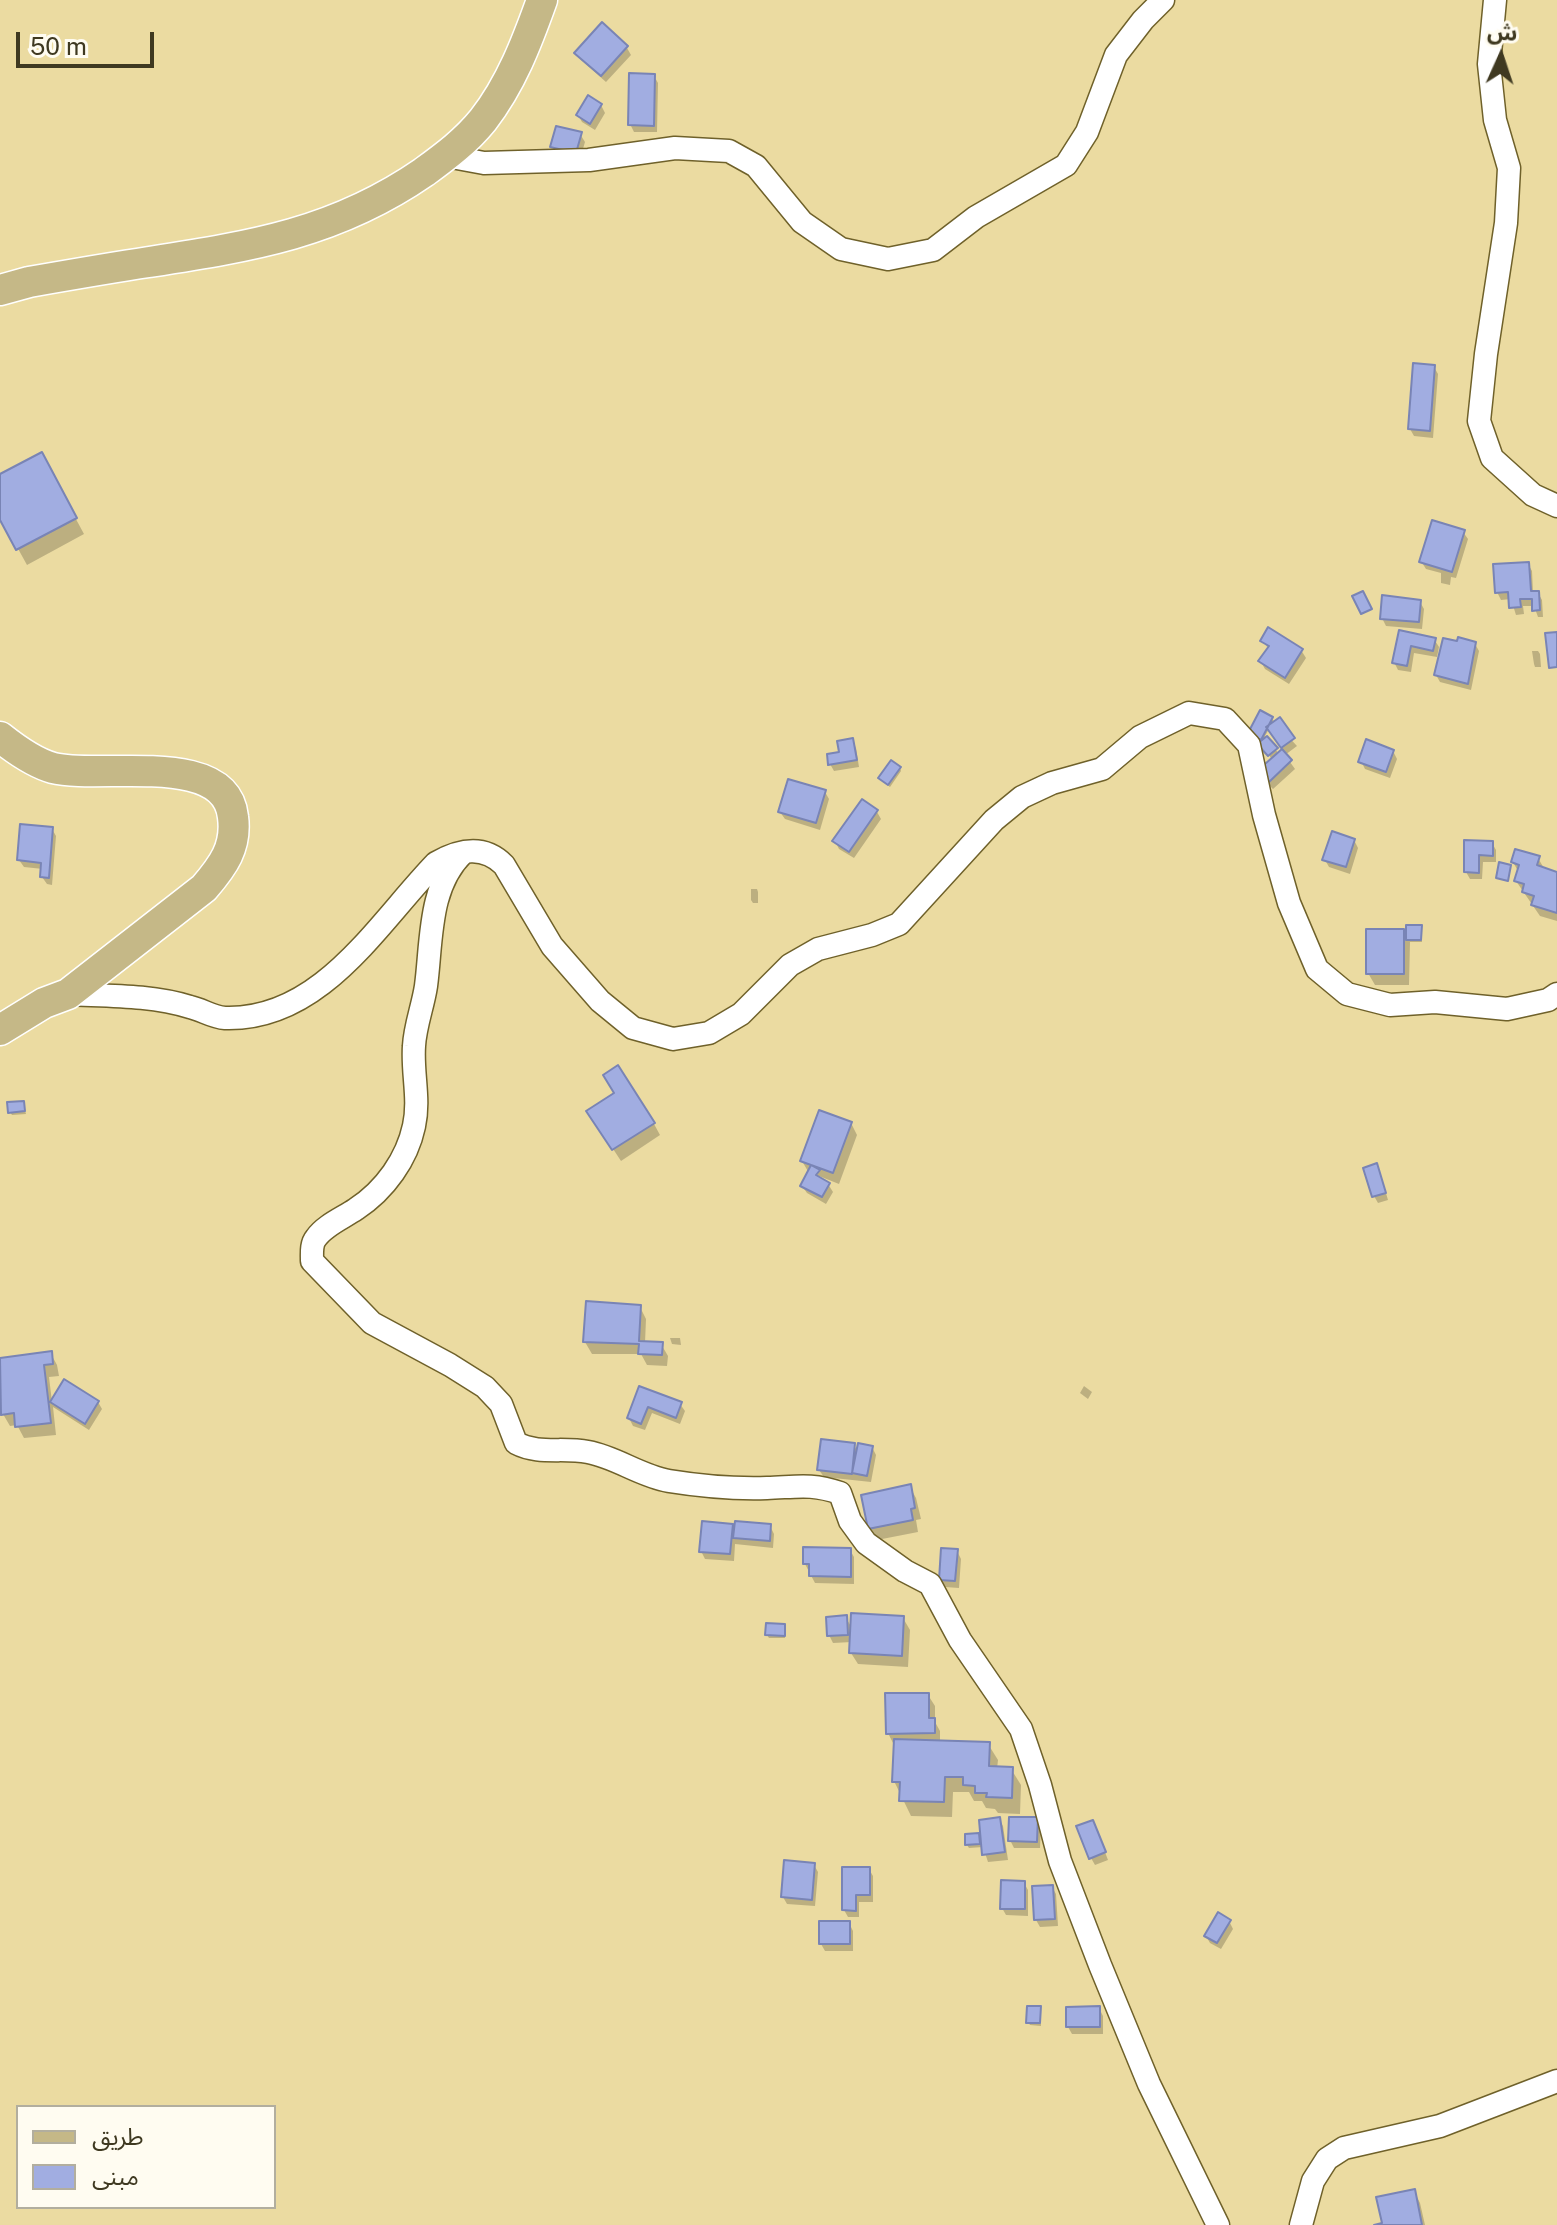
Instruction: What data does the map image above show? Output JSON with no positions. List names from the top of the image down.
{
  "legend": ["طريق", "مبنى"],
  "scale_bar": "50 m",
  "north": "top"
}
